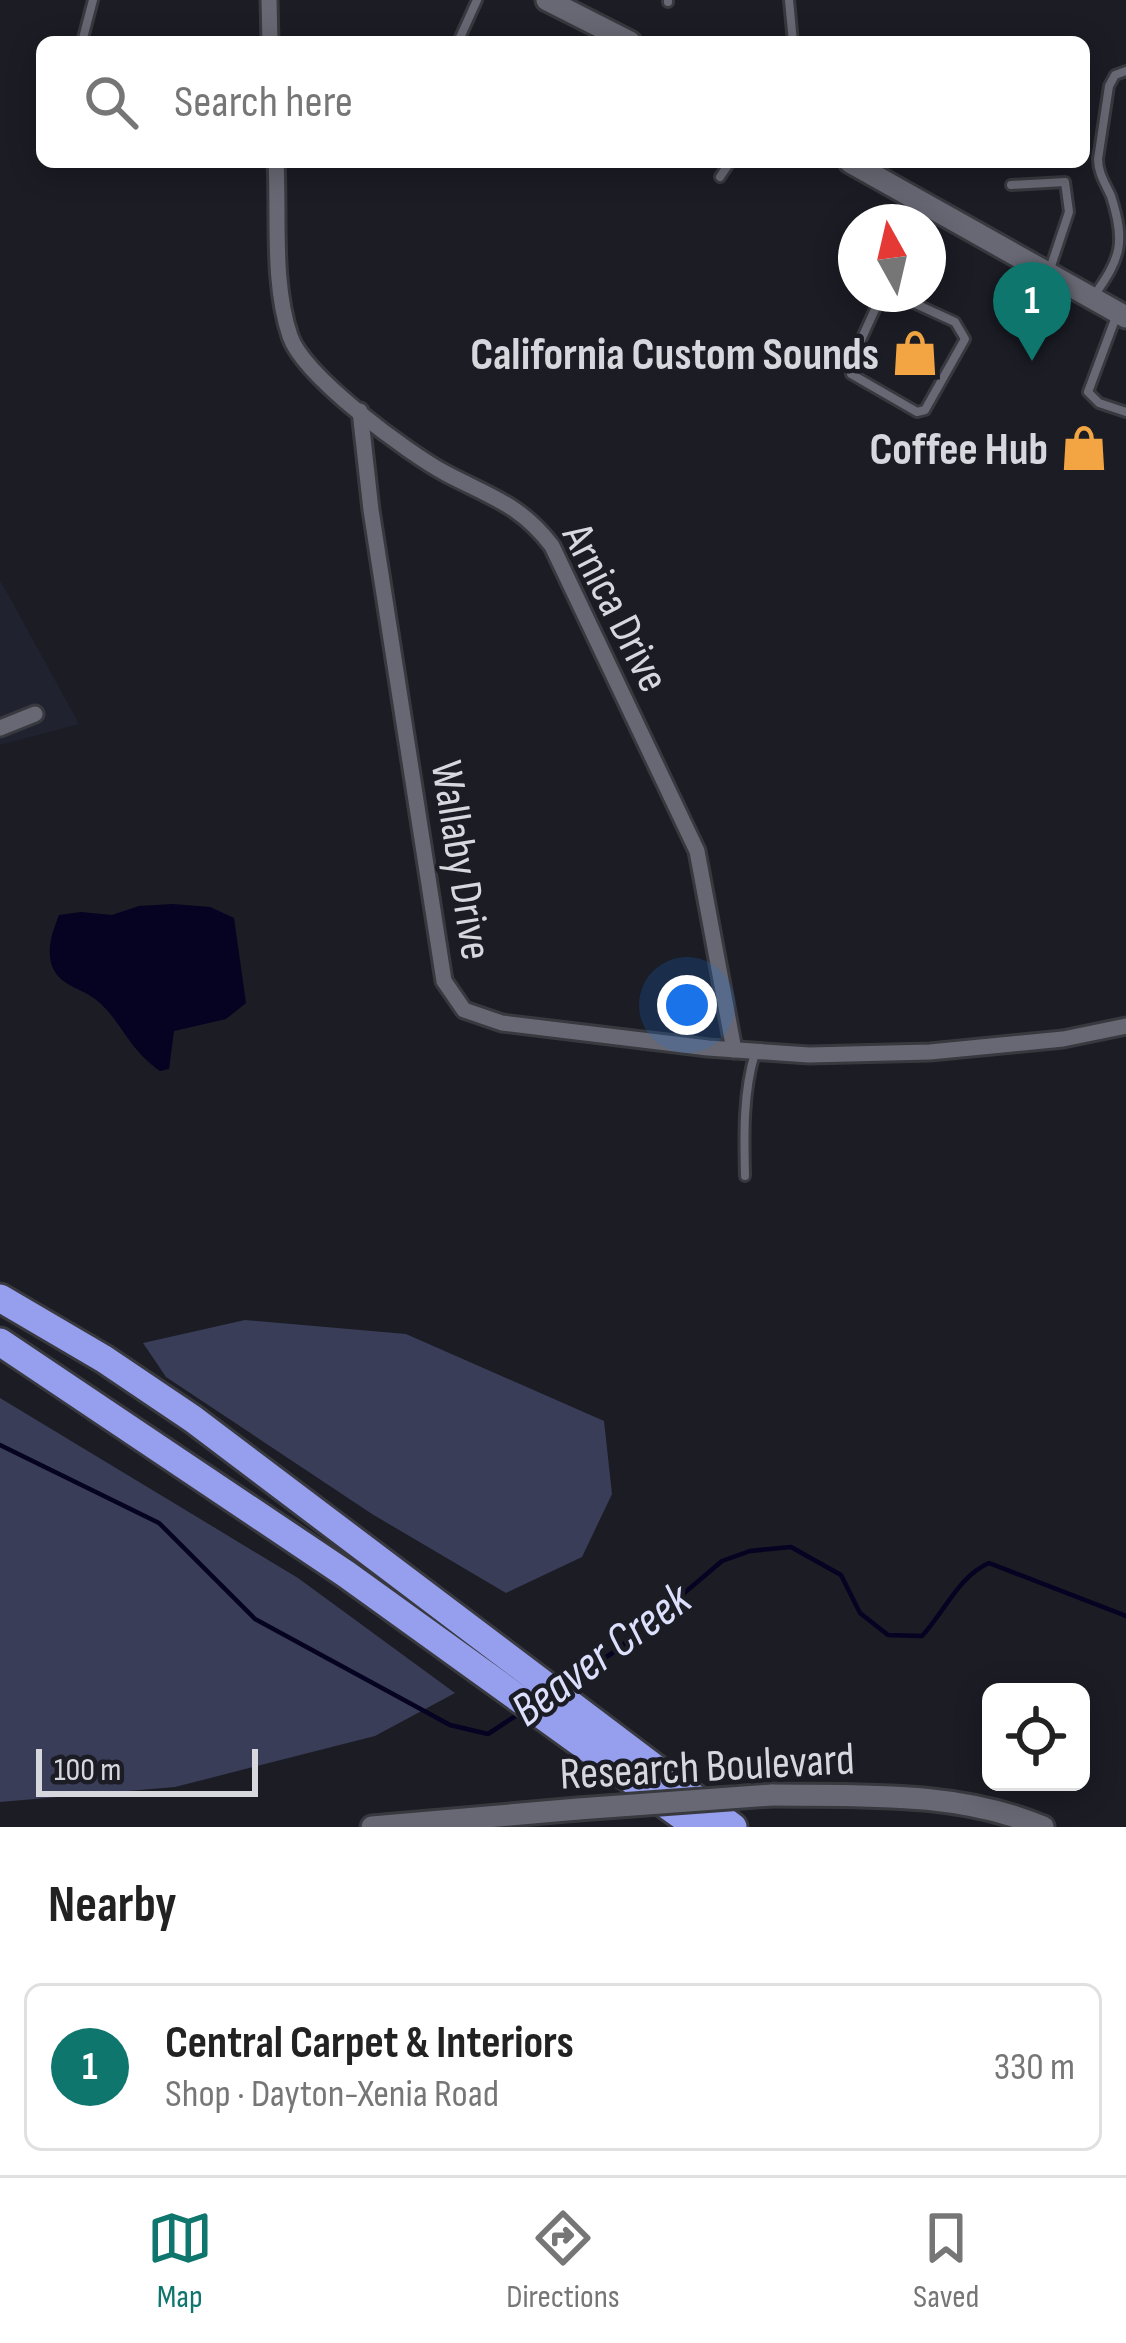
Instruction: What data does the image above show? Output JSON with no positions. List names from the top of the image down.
{
  "streets": {
    "main road": ["Research Boulevard"],
    "street": ["Arnica Drive", "Wallaby Drive"]
  },
  "crossings": [
    ["Arnica Drive", "Wallaby Drive"]
  ],
  "water": ["Beaver Creek"],
  "places": {
    "shop": ["California Custom Sounds", "Coffee Hub"]
  },
  "scale_bar": "100 m",
  "north": "top",
  "page": {
    "search": "Search here",
    "pins": "1",
    "scale": "100 m",
    "heading": "Nearby",
    "list": [
      {
        "mark": "1",
        "name": "Central Carpet & Interiors",
        "note": "Shop · Dayton-Xenia Road",
        "value": "330 m"
      }
    ],
    "nav": ["Map", "Directions", "Saved"]
  }
}
